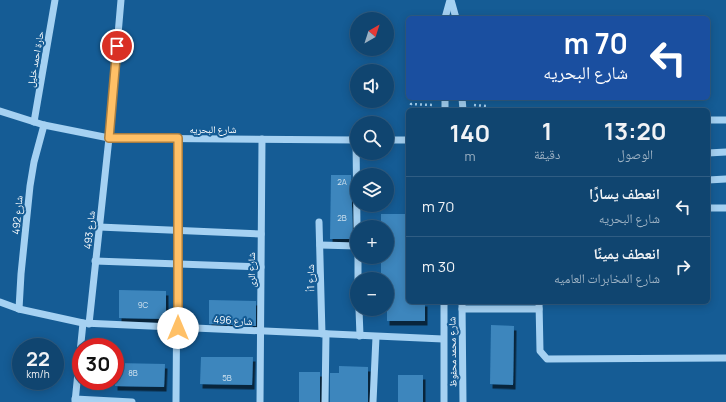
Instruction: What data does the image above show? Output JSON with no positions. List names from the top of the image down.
{
  "streets": {
    "street": [
      "حارة احمد خليل",
      "شارع البحريه",
      "شارع 492",
      "شارع 493",
      "شارع الرى",
      "شارع 1أ",
      "شارع 496",
      "شارع محمد محفوظ"
    ]
  },
  "crossings": [
    ["حارة احمد خليل", "شارع البحريه"],
    ["شارع البحريه", "شارع 492"],
    ["شارع البحريه", "شارع 493"],
    ["شارع البحريه", "شارع الرى"],
    ["شارع 492", "شارع 496"],
    ["شارع 493", "شارع 496"],
    ["شارع الرى", "شارع 496"],
    ["شارع 1أ", "شارع 496"],
    ["شارع 496", "شارع محمد محفوظ"]
  ],
  "house_numbers": [
    "2A",
    "2B",
    "9C",
    "8B",
    "5B"
  ],
  "north": "top right",
  "page": {
    "map_buttons": ["+", "−"],
    "turn": ["70 m", "شارع البحريه"],
    "eta": [
      "13:20",
      "الوصول",
      "1",
      "دقيقة",
      "140",
      "m"
    ],
    "list": [
      {
        "name": "انعطف يسارًا",
        "note": "شارع البحريه",
        "value": "70 m"
      },
      {
        "name": "انعطف يمينًا",
        "note": "شارع المخابرات العاميه",
        "value": "30 m"
      }
    ],
    "speed": "22 km/h",
    "limit": "30"
  }
}
